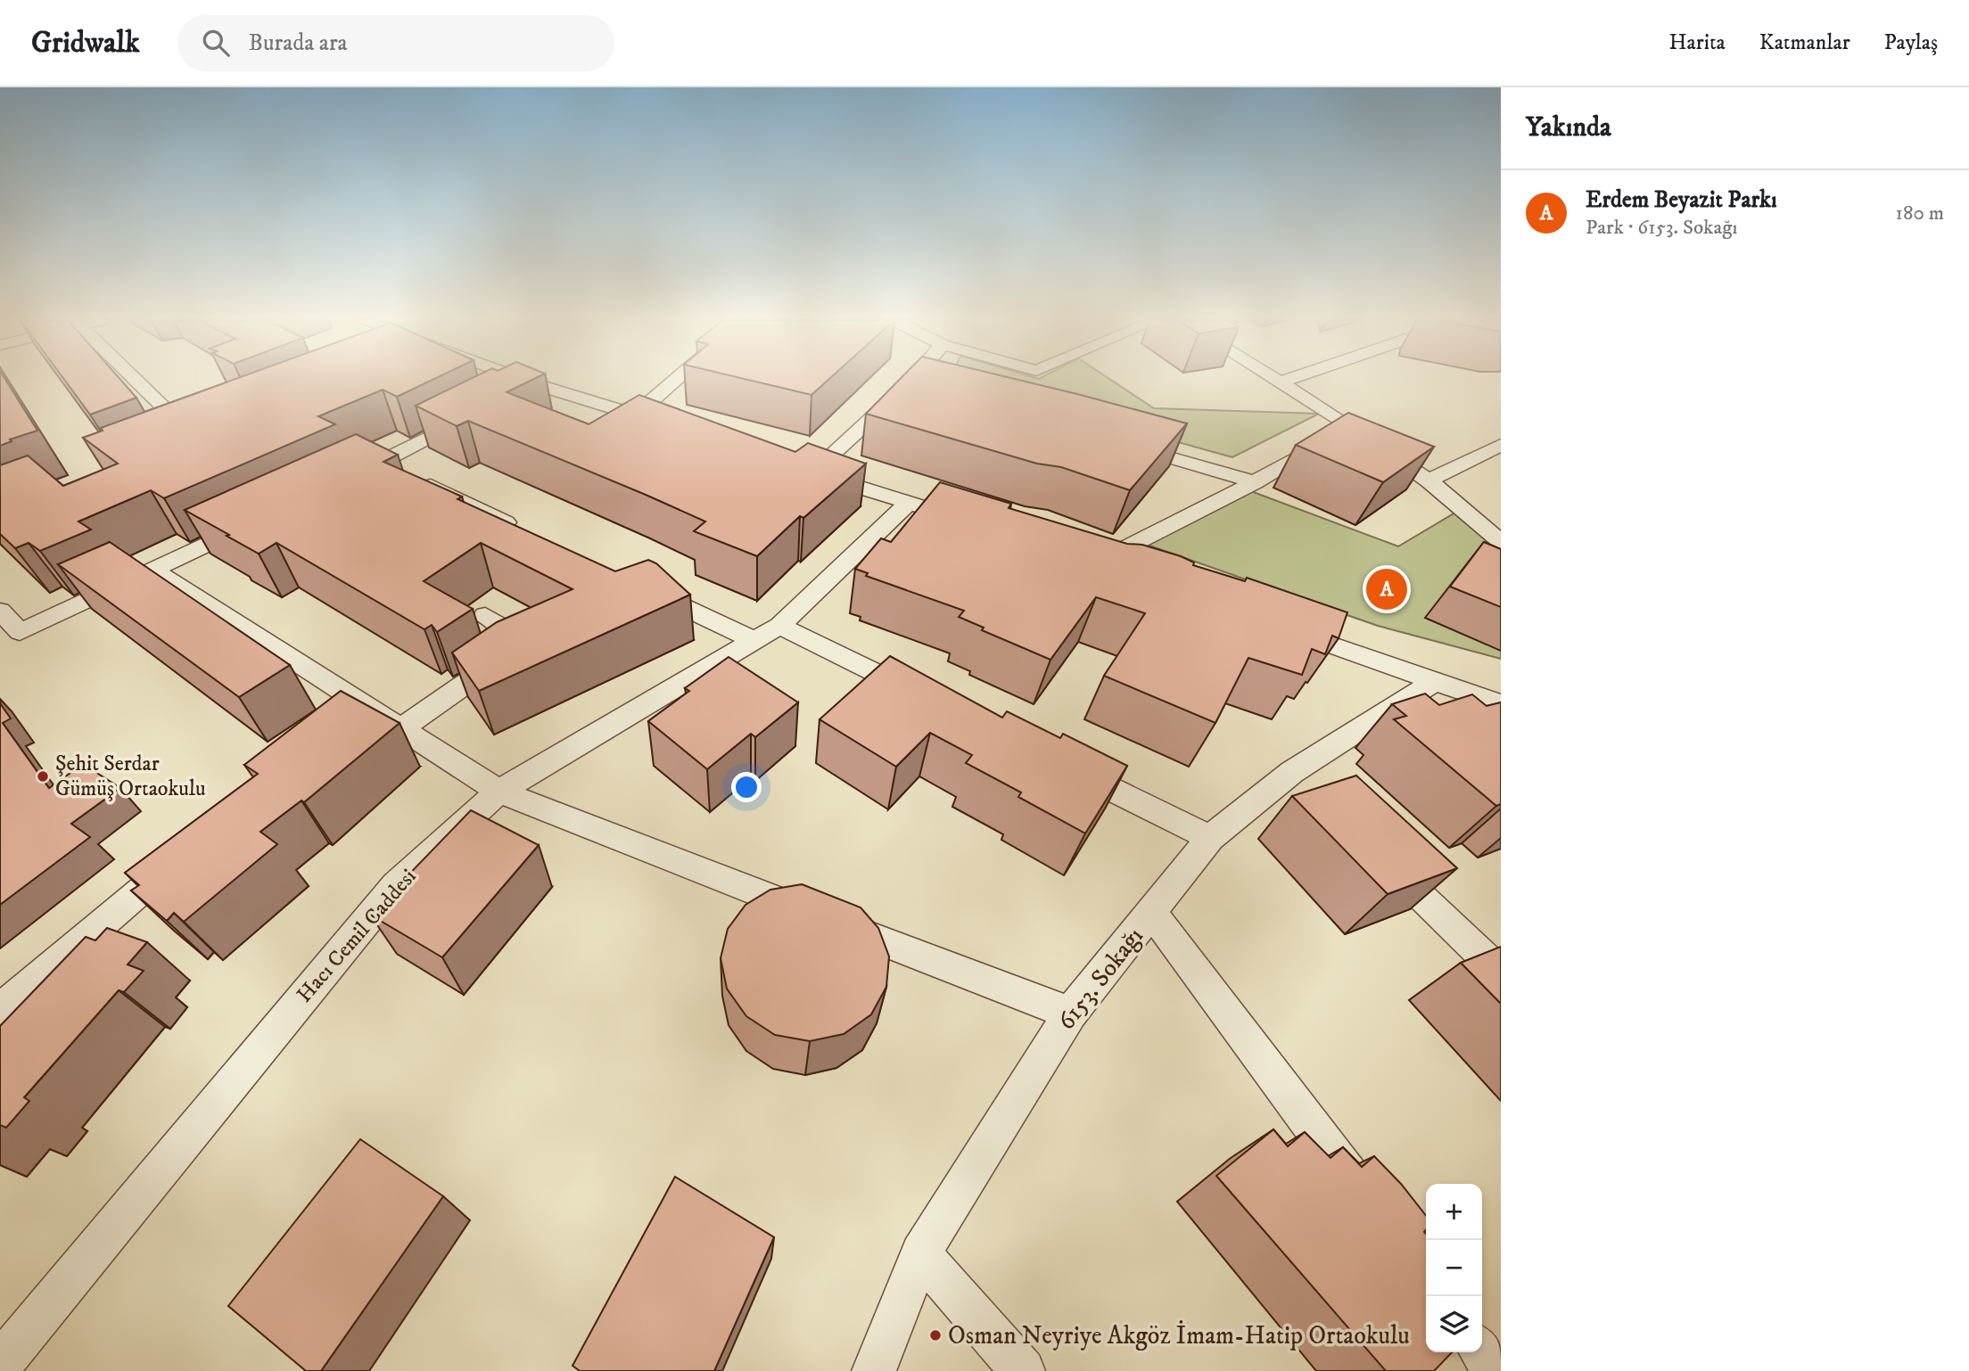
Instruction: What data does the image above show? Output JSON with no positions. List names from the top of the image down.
{
  "streets": {
    "street": ["Hacı Cemil Caddesi", "6153. Sokağı"]
  },
  "places": ["Şehit Serdar Gümüş Ortaokulu", "Osman Neyriye Akgöz İmam-Hatip Ortaokulu"],
  "page": {
    "header": "Gridwalk",
    "search": "Burada ara",
    "nav": ["Harita", "Katmanlar", "Paylaş"],
    "heading": "Yakında",
    "list": [
      {
        "mark": "A",
        "name": "Erdem Beyazit Parkı",
        "note": "Park · 6153. Sokağı",
        "value": "180 m"
      }
    ],
    "pins": "A",
    "map_buttons": ["+", "−"]
  }
}
